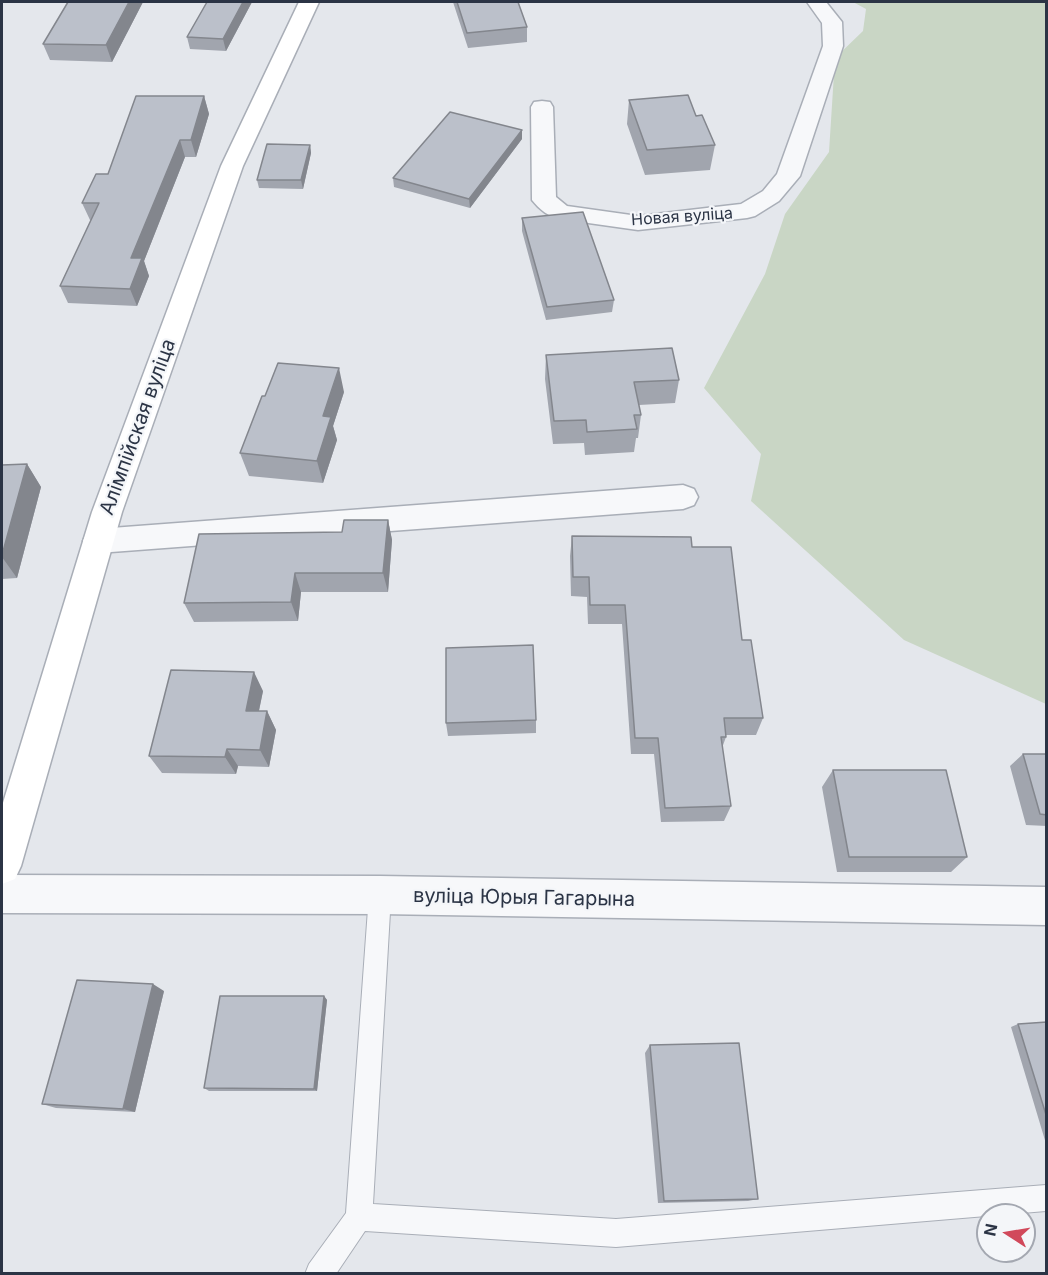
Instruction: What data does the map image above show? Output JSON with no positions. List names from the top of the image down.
{
  "streets": {
    "street": ["Новая вуліца", "Алімпійская вуліца", "вуліца Юрыя Гагарына"]
  },
  "north": "left"
}
